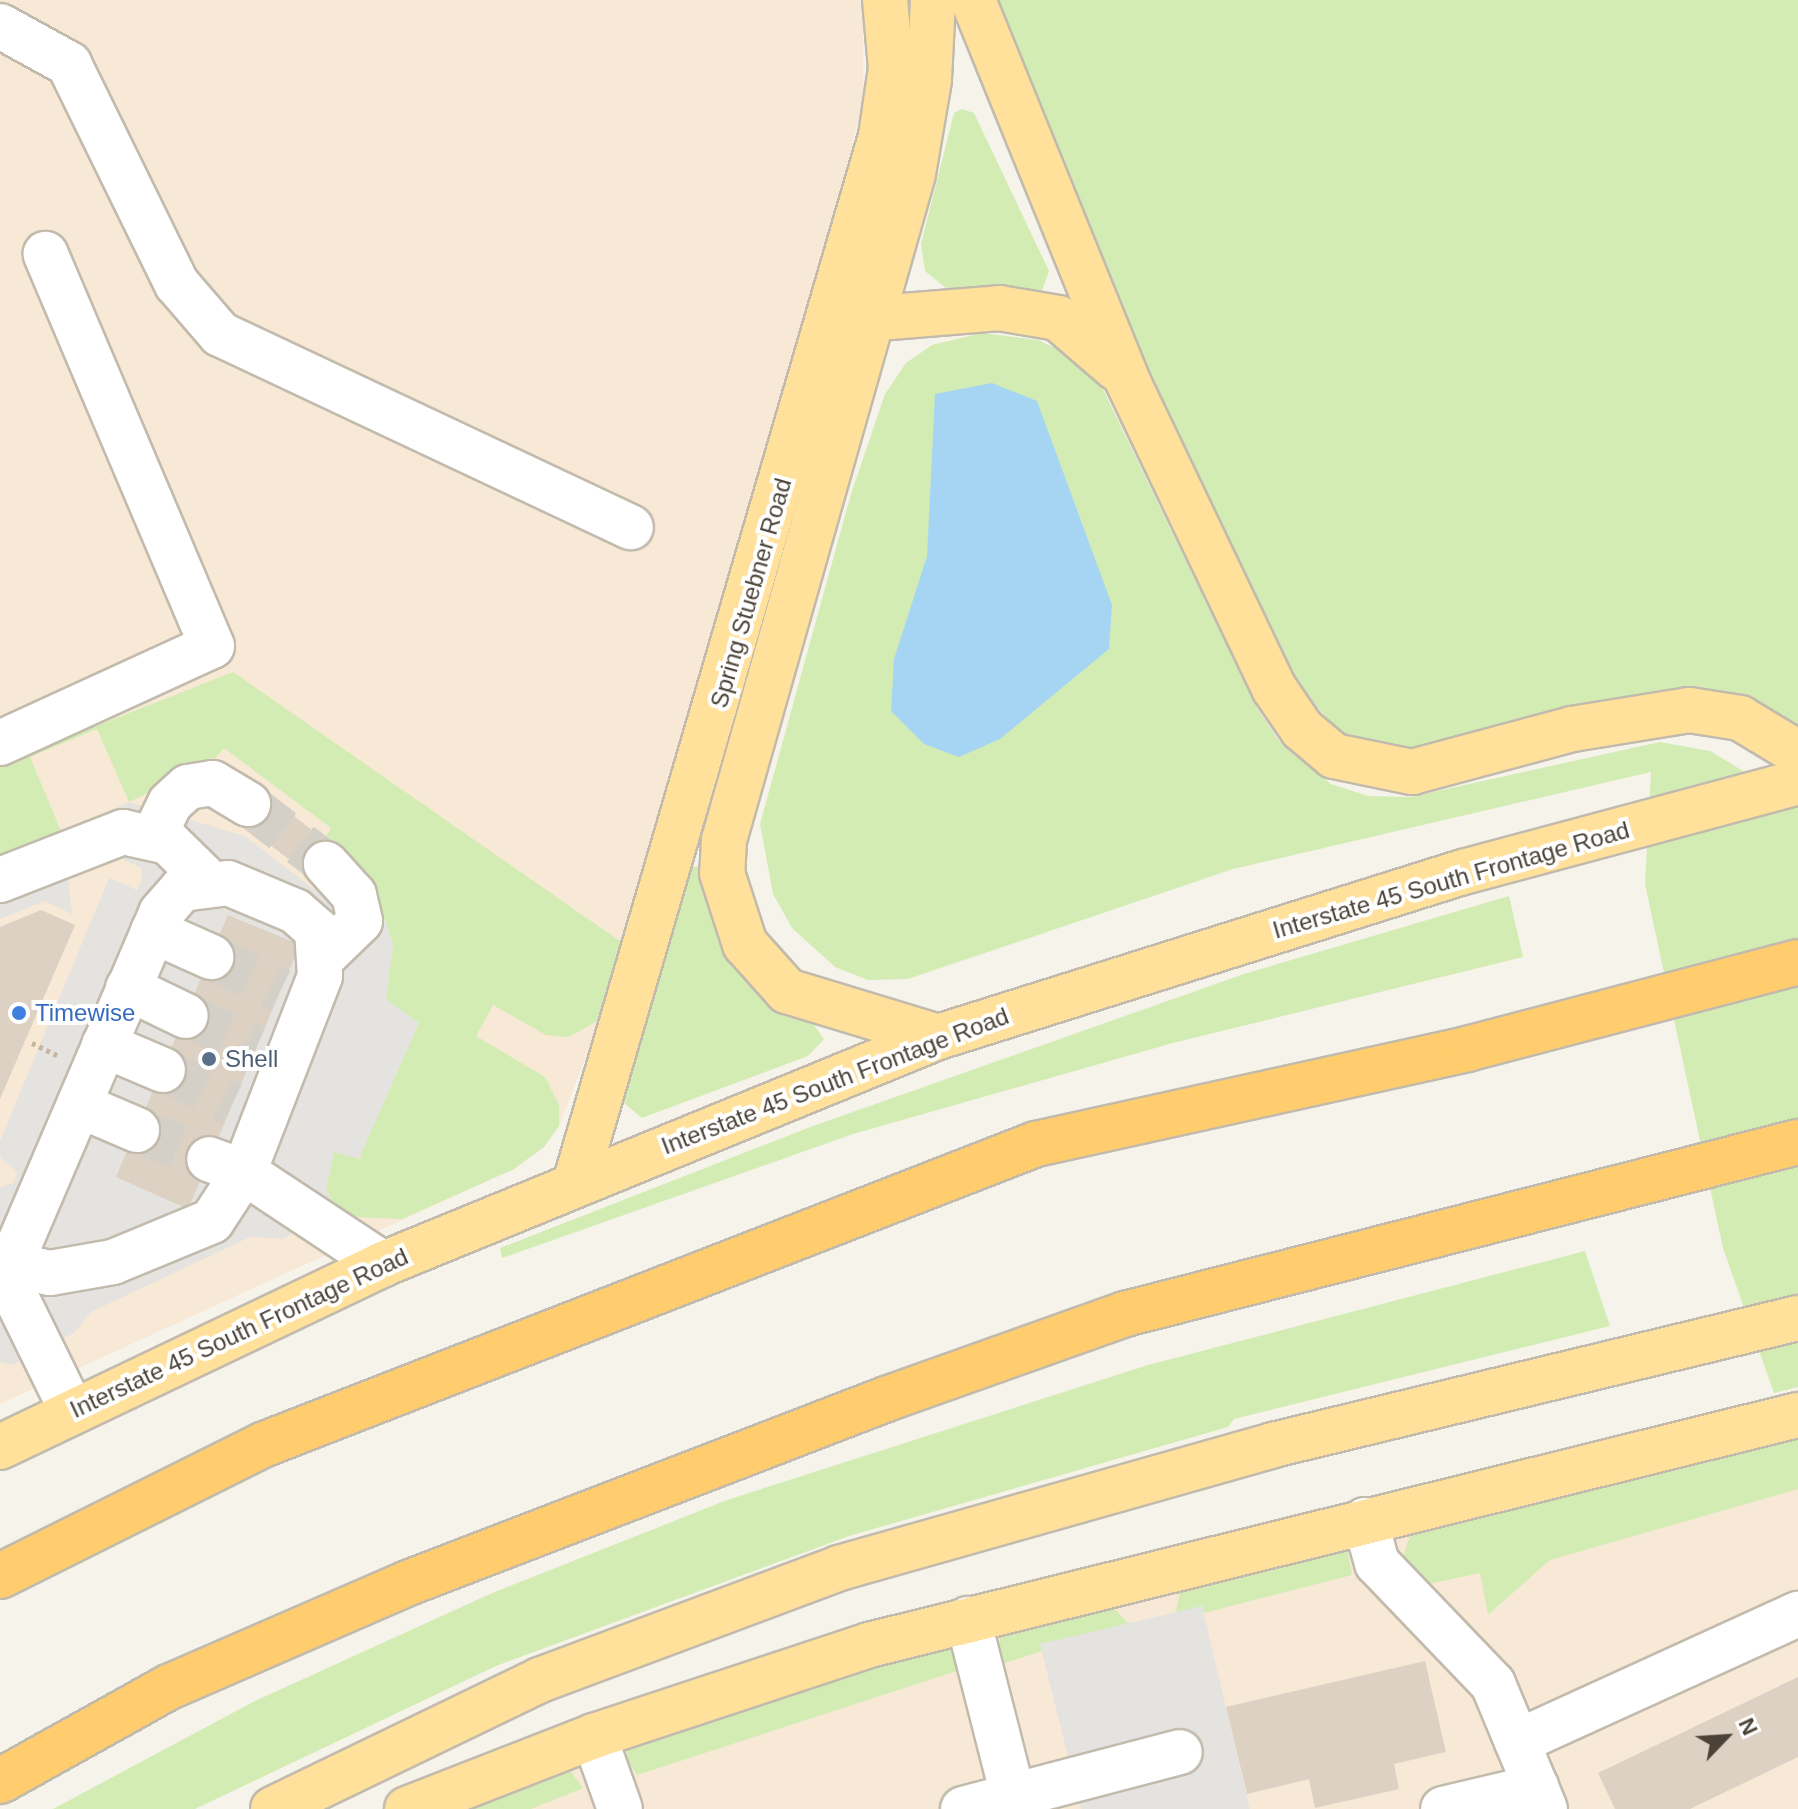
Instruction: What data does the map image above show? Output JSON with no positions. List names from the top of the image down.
{
  "streets": {
    "main road": ["Spring Stuebner Road", "Interstate 45 South Frontage Road"]
  },
  "crossings": [
    ["Spring Stuebner Road", "Interstate 45 South Frontage Road"]
  ],
  "places": ["Timewise", "Shell"],
  "north": "top right"
}
